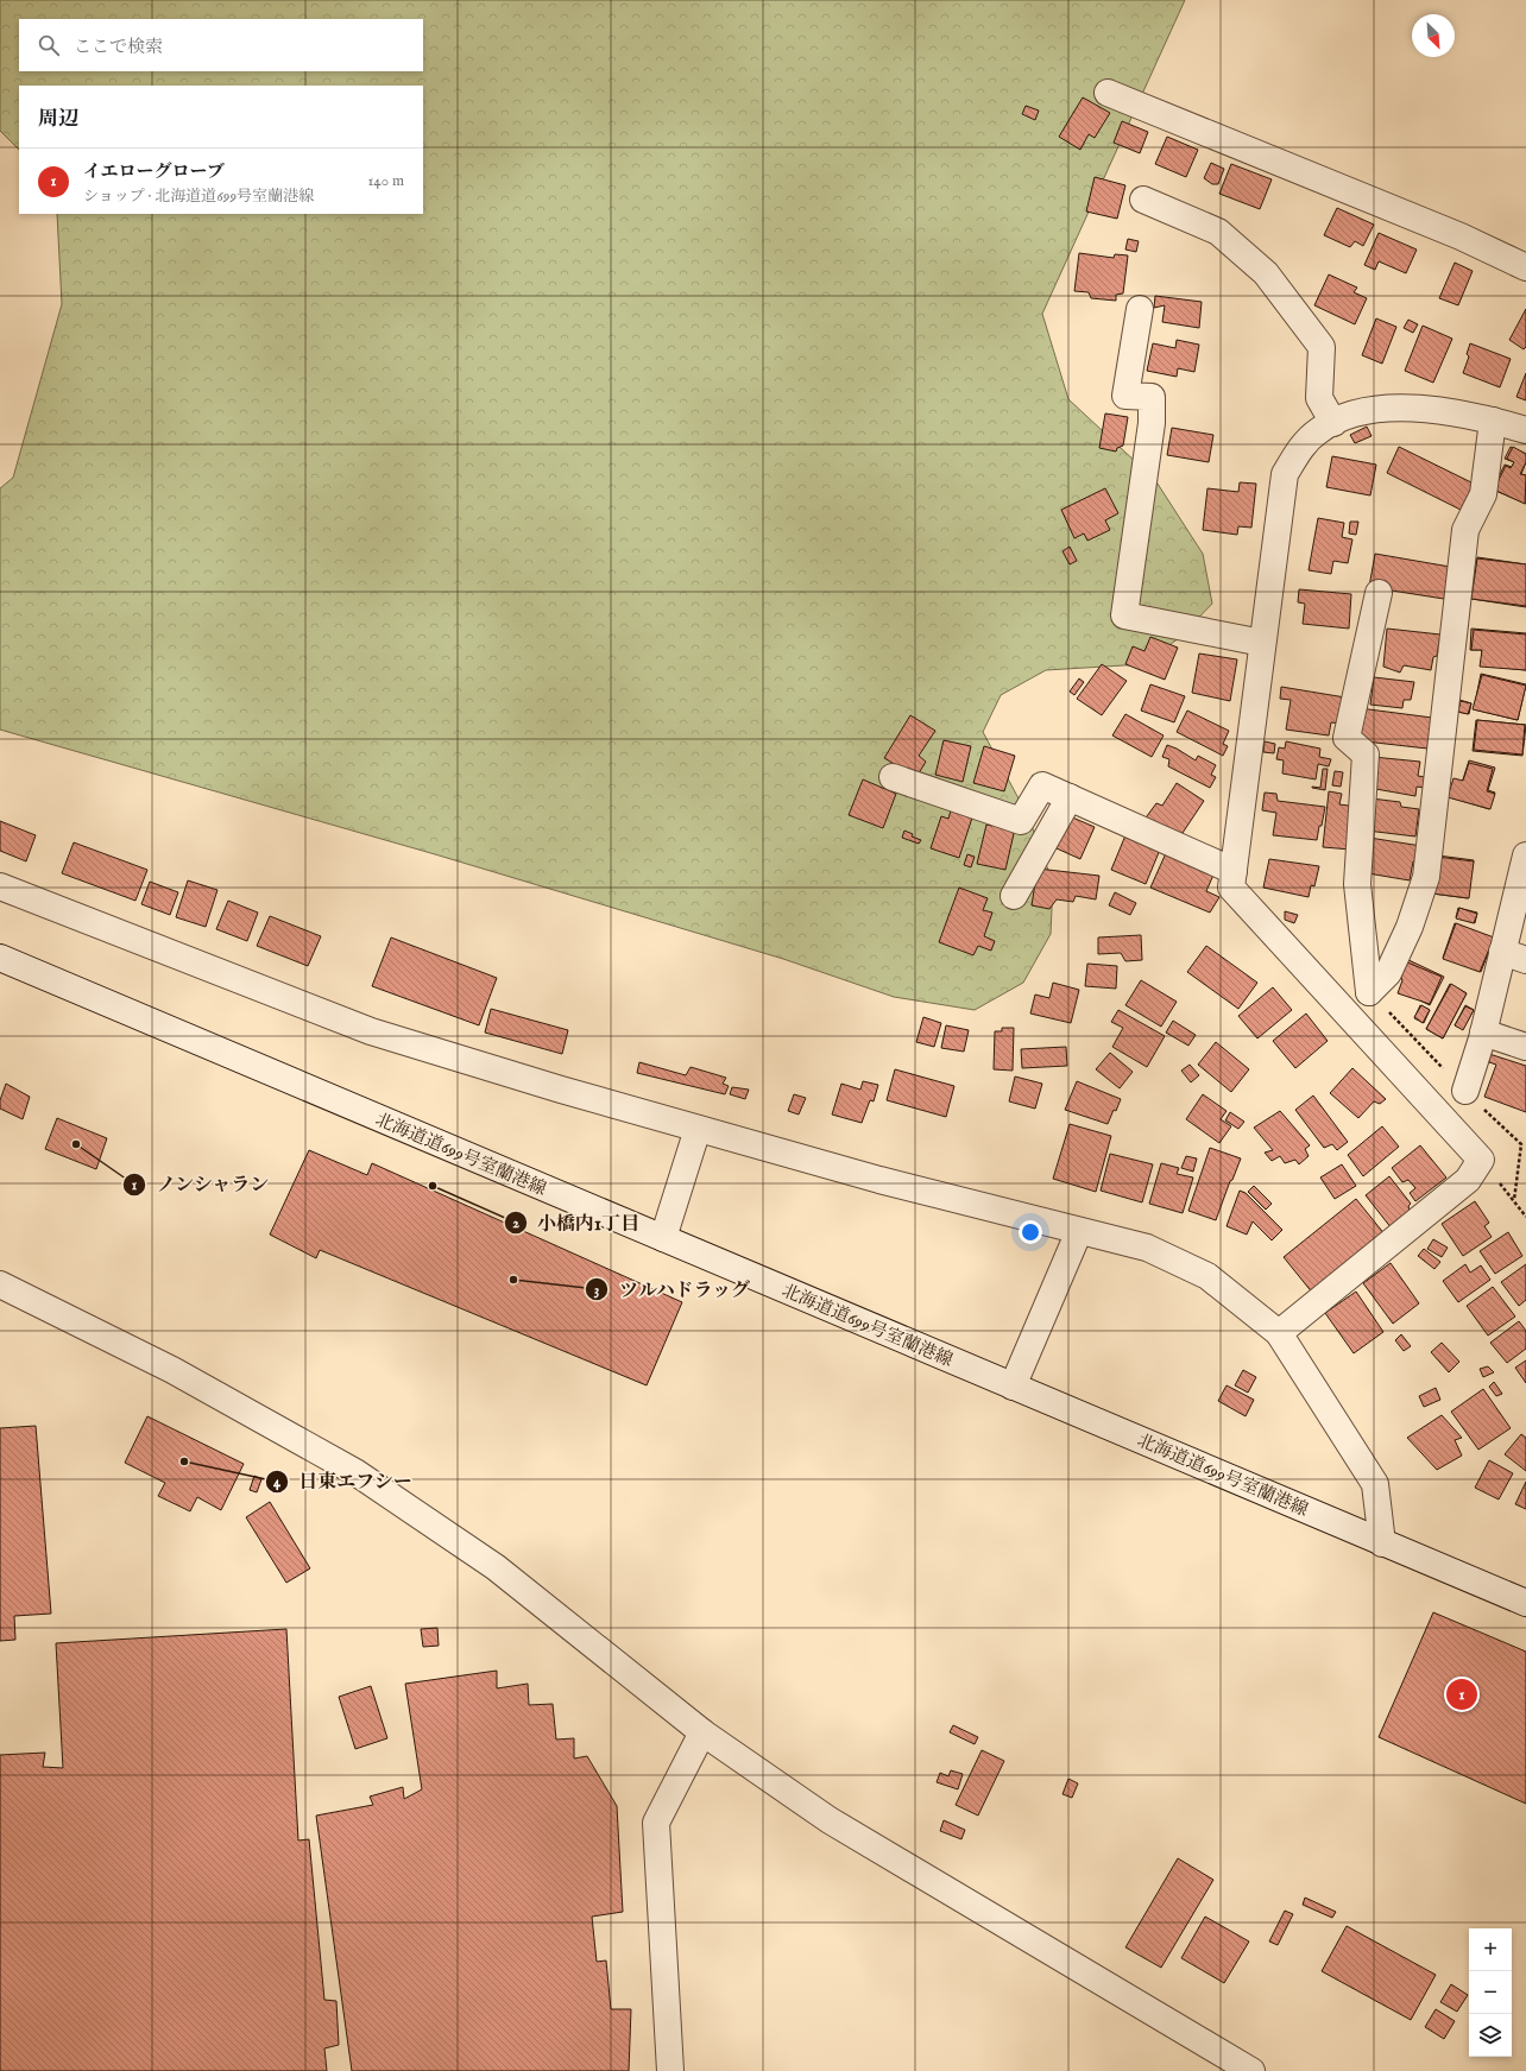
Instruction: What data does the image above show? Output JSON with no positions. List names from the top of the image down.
{
  "streets": {
    "street": ["北海道道699号室蘭港線"]
  },
  "places": [
    "ノンシャラン",
    "小橋内1丁目",
    "ツルハドラッグ",
    "日東エフシー"
  ],
  "north": "bottom right",
  "page": {
    "search": "ここで検索",
    "heading": "周辺",
    "list": [
      {
        "mark": "1",
        "name": "イエローグローブ",
        "note": "ショップ · 北海道道699号室蘭港線",
        "value": "140 m"
      }
    ],
    "pins": "1",
    "map_buttons": ["+", "−"]
  }
}
